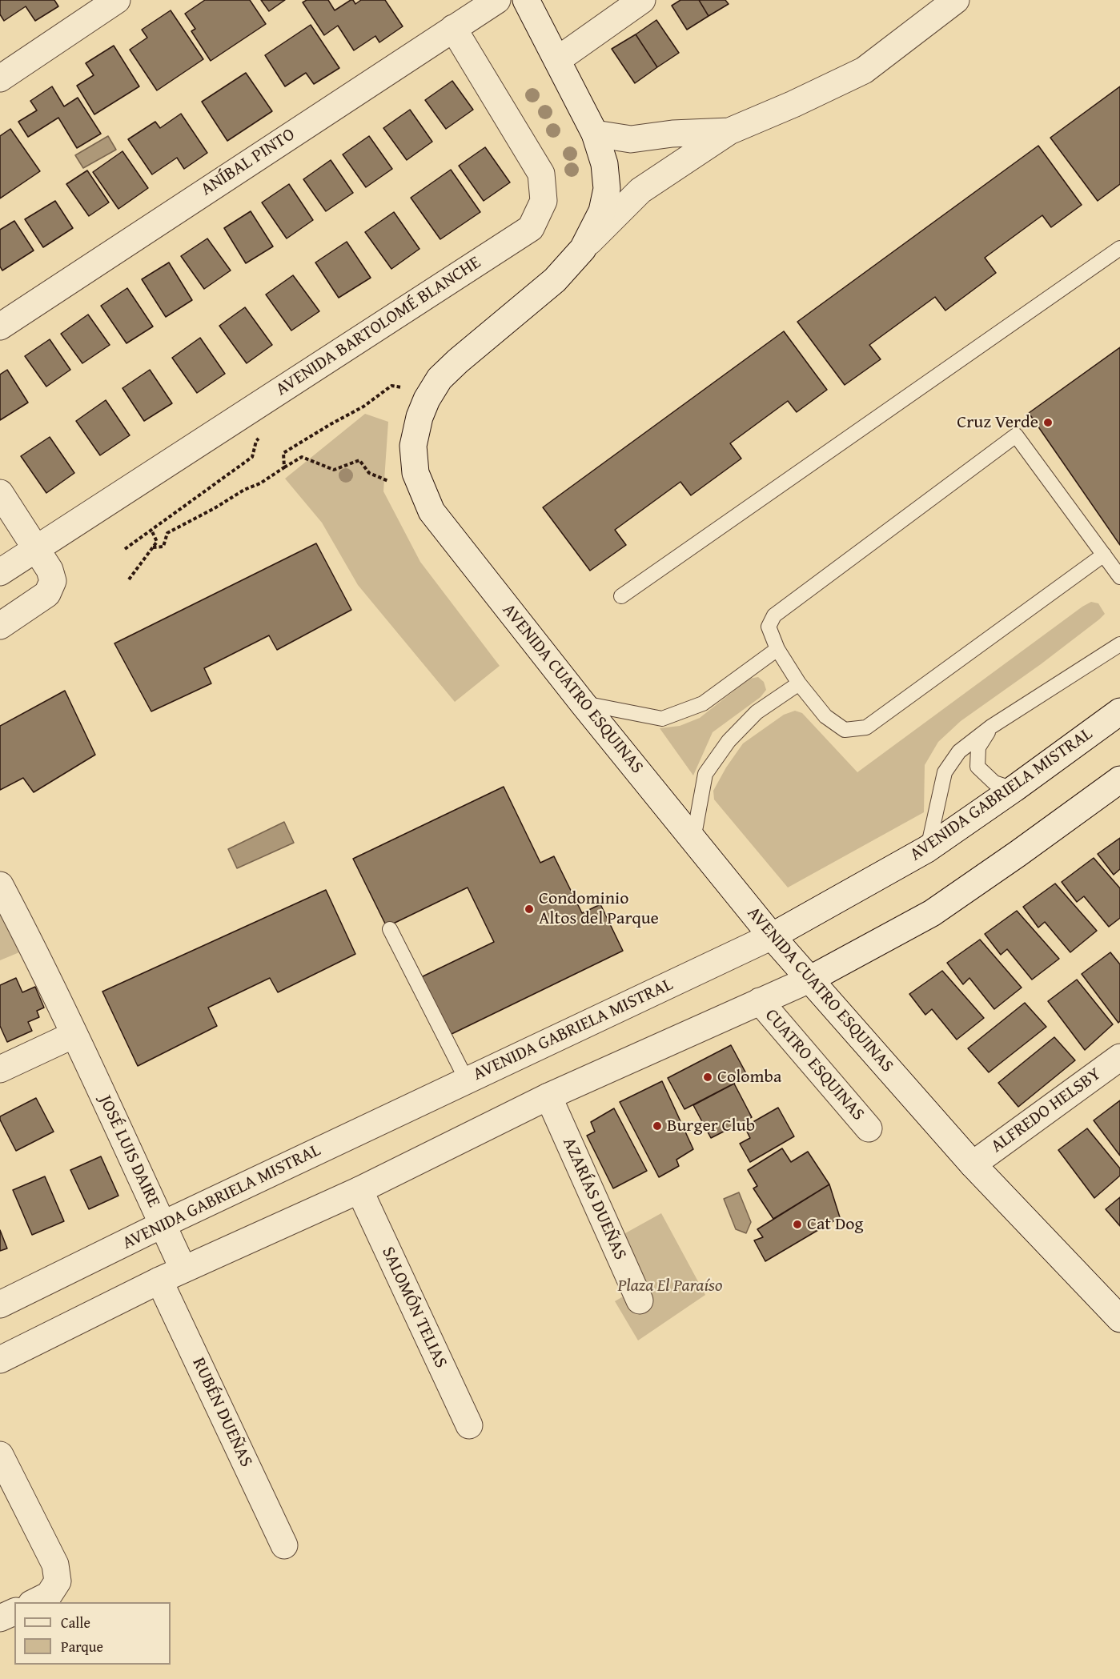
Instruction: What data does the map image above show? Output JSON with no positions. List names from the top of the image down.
{
  "streets": {
    "street": [
      "ANÍBAL PINTO",
      "AVENIDA BARTOLOMÉ BLANCHE",
      "AVENIDA CUATRO ESQUINAS",
      "AVENIDA GABRIELA MISTRAL",
      "CUATRO ESQUINAS",
      "ALFREDO HELSBY",
      "JOSÉ LUIS DAIRE",
      "AZARÍAS DUEÑAS",
      "SALOMÓN TELIAS",
      "RUBÉN DUEÑAS"
    ]
  },
  "crossings": [
    ["ANÍBAL PINTO", "AVENIDA BARTOLOMÉ BLANCHE"],
    ["AVENIDA CUATRO ESQUINAS", "AVENIDA GABRIELA MISTRAL"],
    ["AVENIDA CUATRO ESQUINAS", "ALFREDO HELSBY"],
    ["AVENIDA GABRIELA MISTRAL", "JOSÉ LUIS DAIRE"]
  ],
  "parks": ["Plaza El Paraíso"],
  "places": [
    "Cruz Verde",
    "Condominio Altos del Parque",
    "Colomba",
    "Burger Club",
    "Cat Dog"
  ],
  "legend": ["Calle", "Parque"]
}
